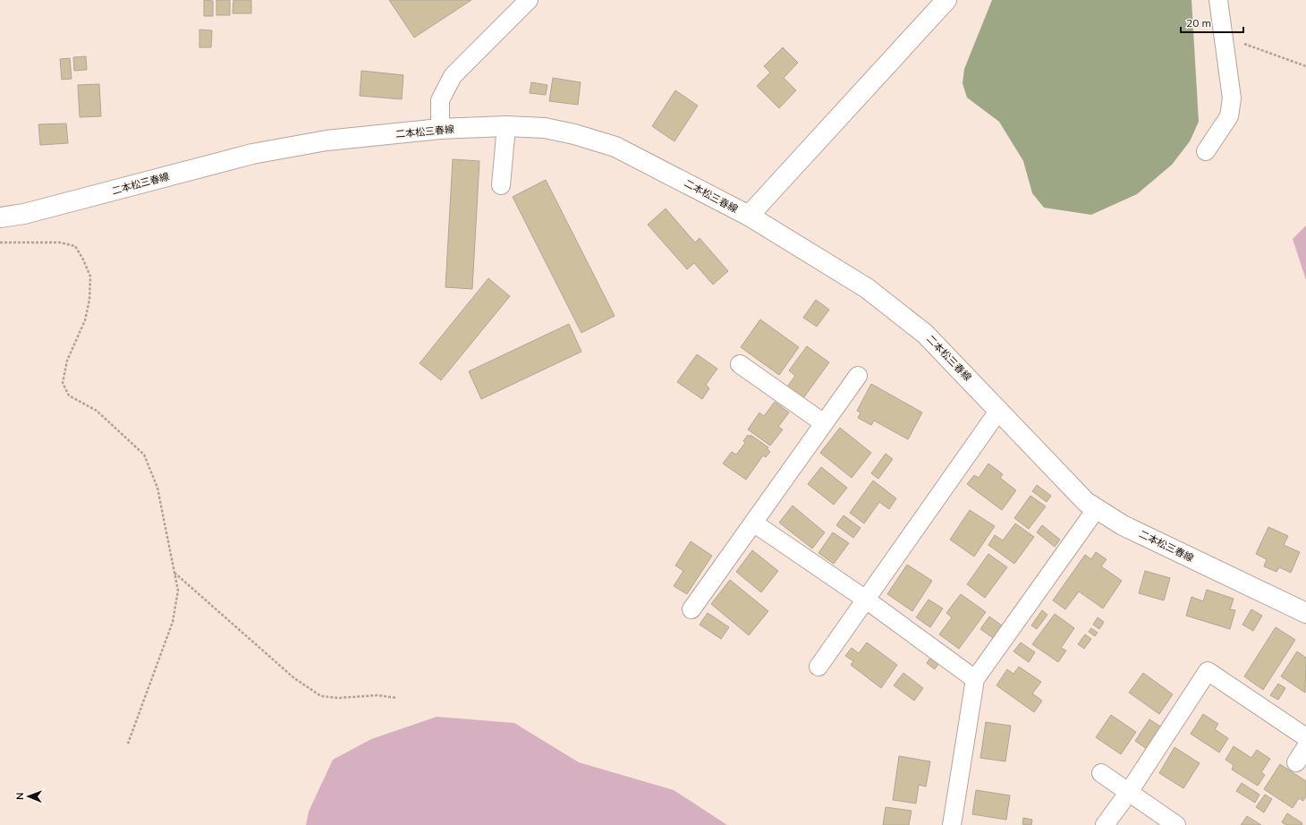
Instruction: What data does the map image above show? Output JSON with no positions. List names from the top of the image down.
{
  "streets": {
    "main road": ["二本松三春線"]
  },
  "scale_bar": "20 m",
  "north": "left"
}
